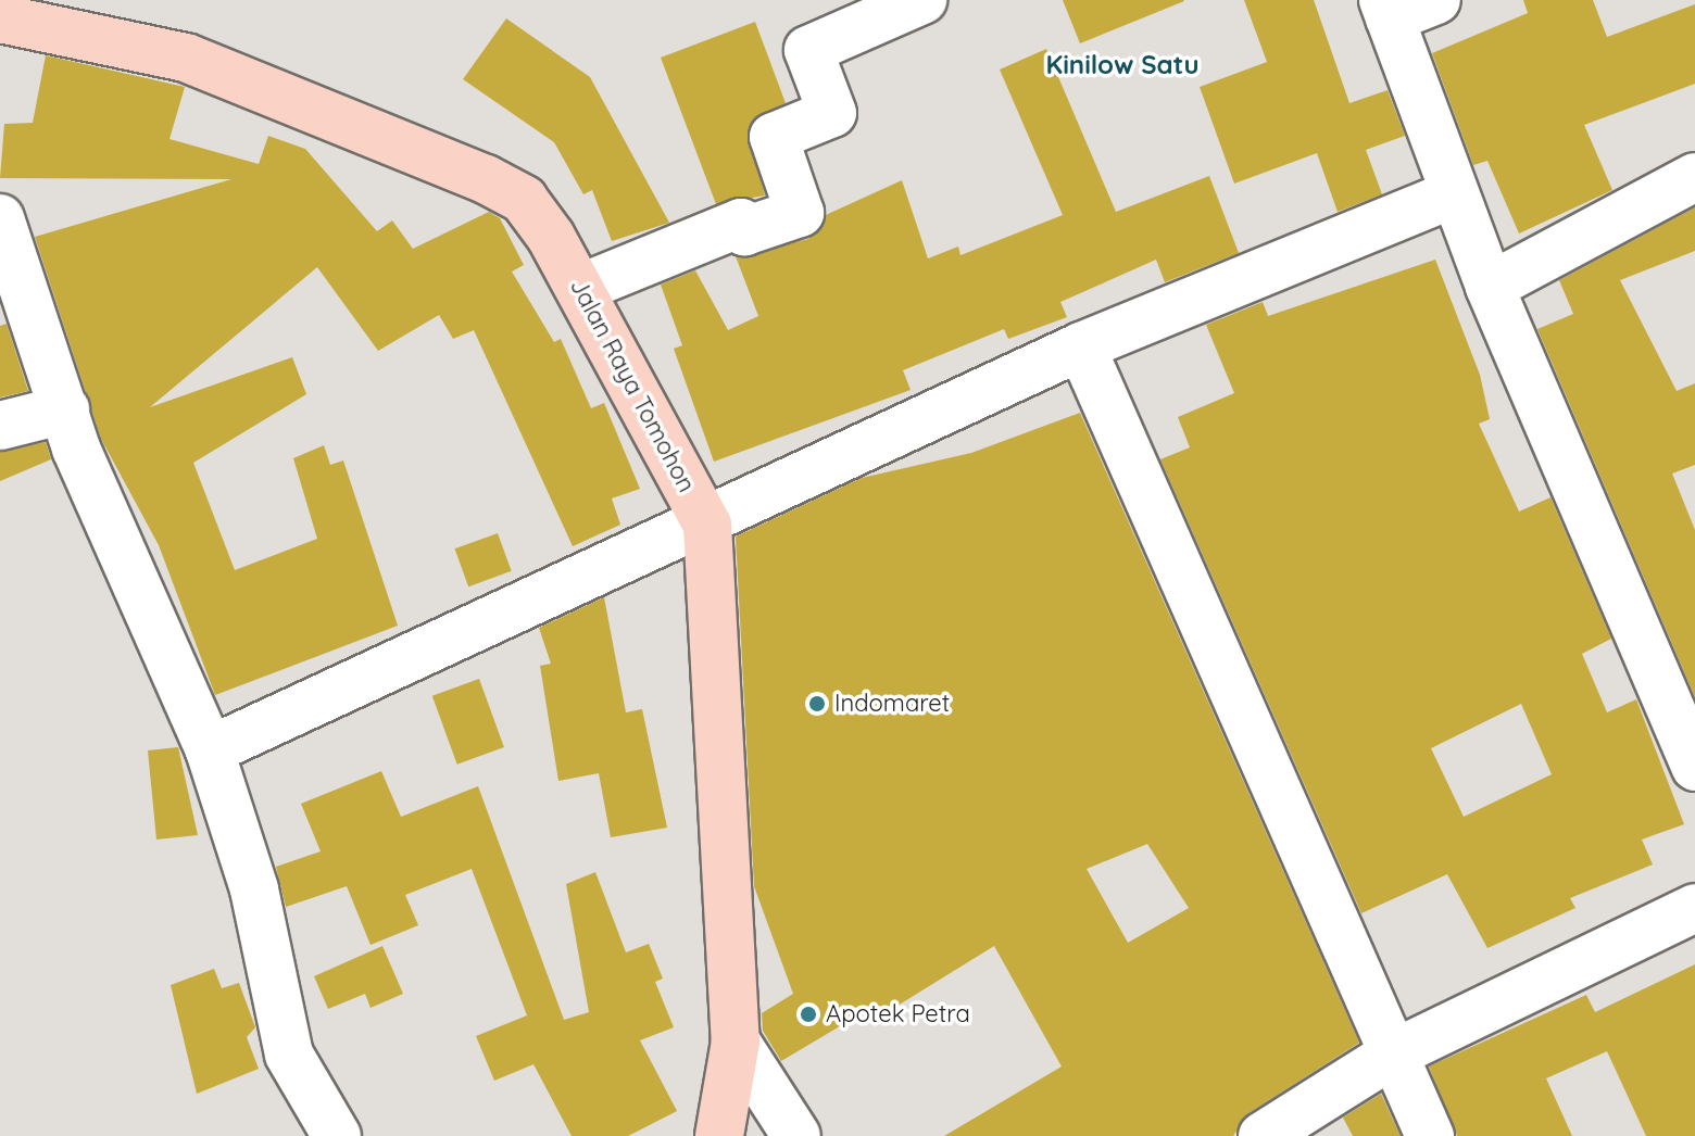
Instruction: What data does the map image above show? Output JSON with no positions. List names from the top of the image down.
{
  "streets": {
    "highway": ["Jalan Raya Tomohon"]
  },
  "districts": ["Kinilow Satu"],
  "places": ["Indomaret", "Apotek Petra"]
}
